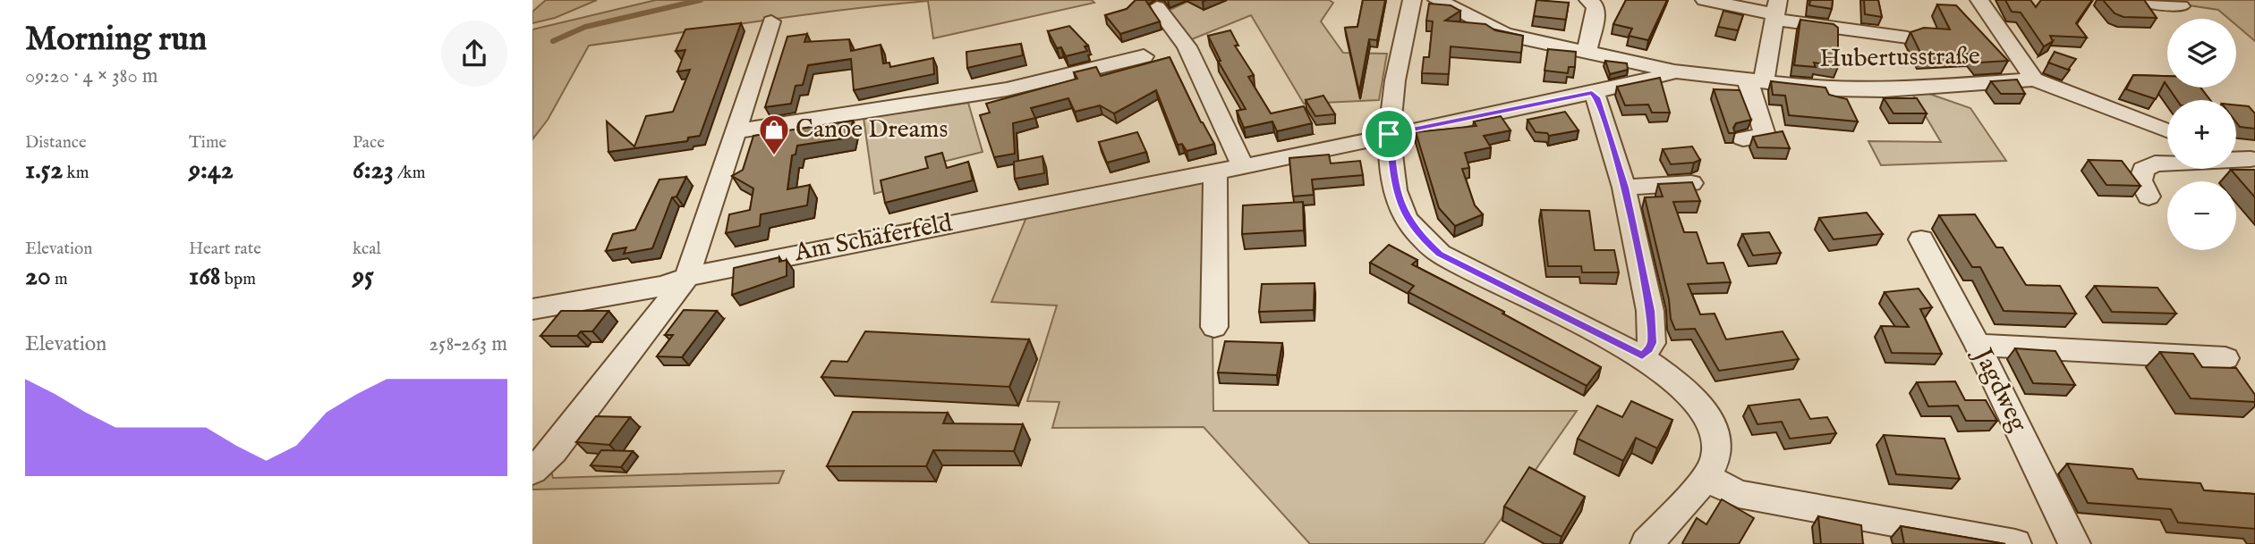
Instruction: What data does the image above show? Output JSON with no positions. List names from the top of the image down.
{
  "streets": {
    "street": ["Hubertusstraße", "Am Schäferfeld", "Jagdweg"]
  },
  "crossings": [
    ["Hubertusstraße", "Am Schäferfeld"]
  ],
  "places": {
    "shop": ["Canoe Dreams"]
  },
  "page": {
    "heading": ["Morning run", "09:20 · 4 × 380 m"],
    "map_buttons": ["+", "−"],
    "stats": [
      ["Distance", "1.52 km"],
      ["Time", "9:42"],
      ["Pace", "6:23 /km"],
      ["Elevation", "20 m"],
      ["Heart rate", "168 bpm"],
      ["kcal", "95"]
    ],
    "chart": ["Elevation", "258–263 m"]
  }
}
